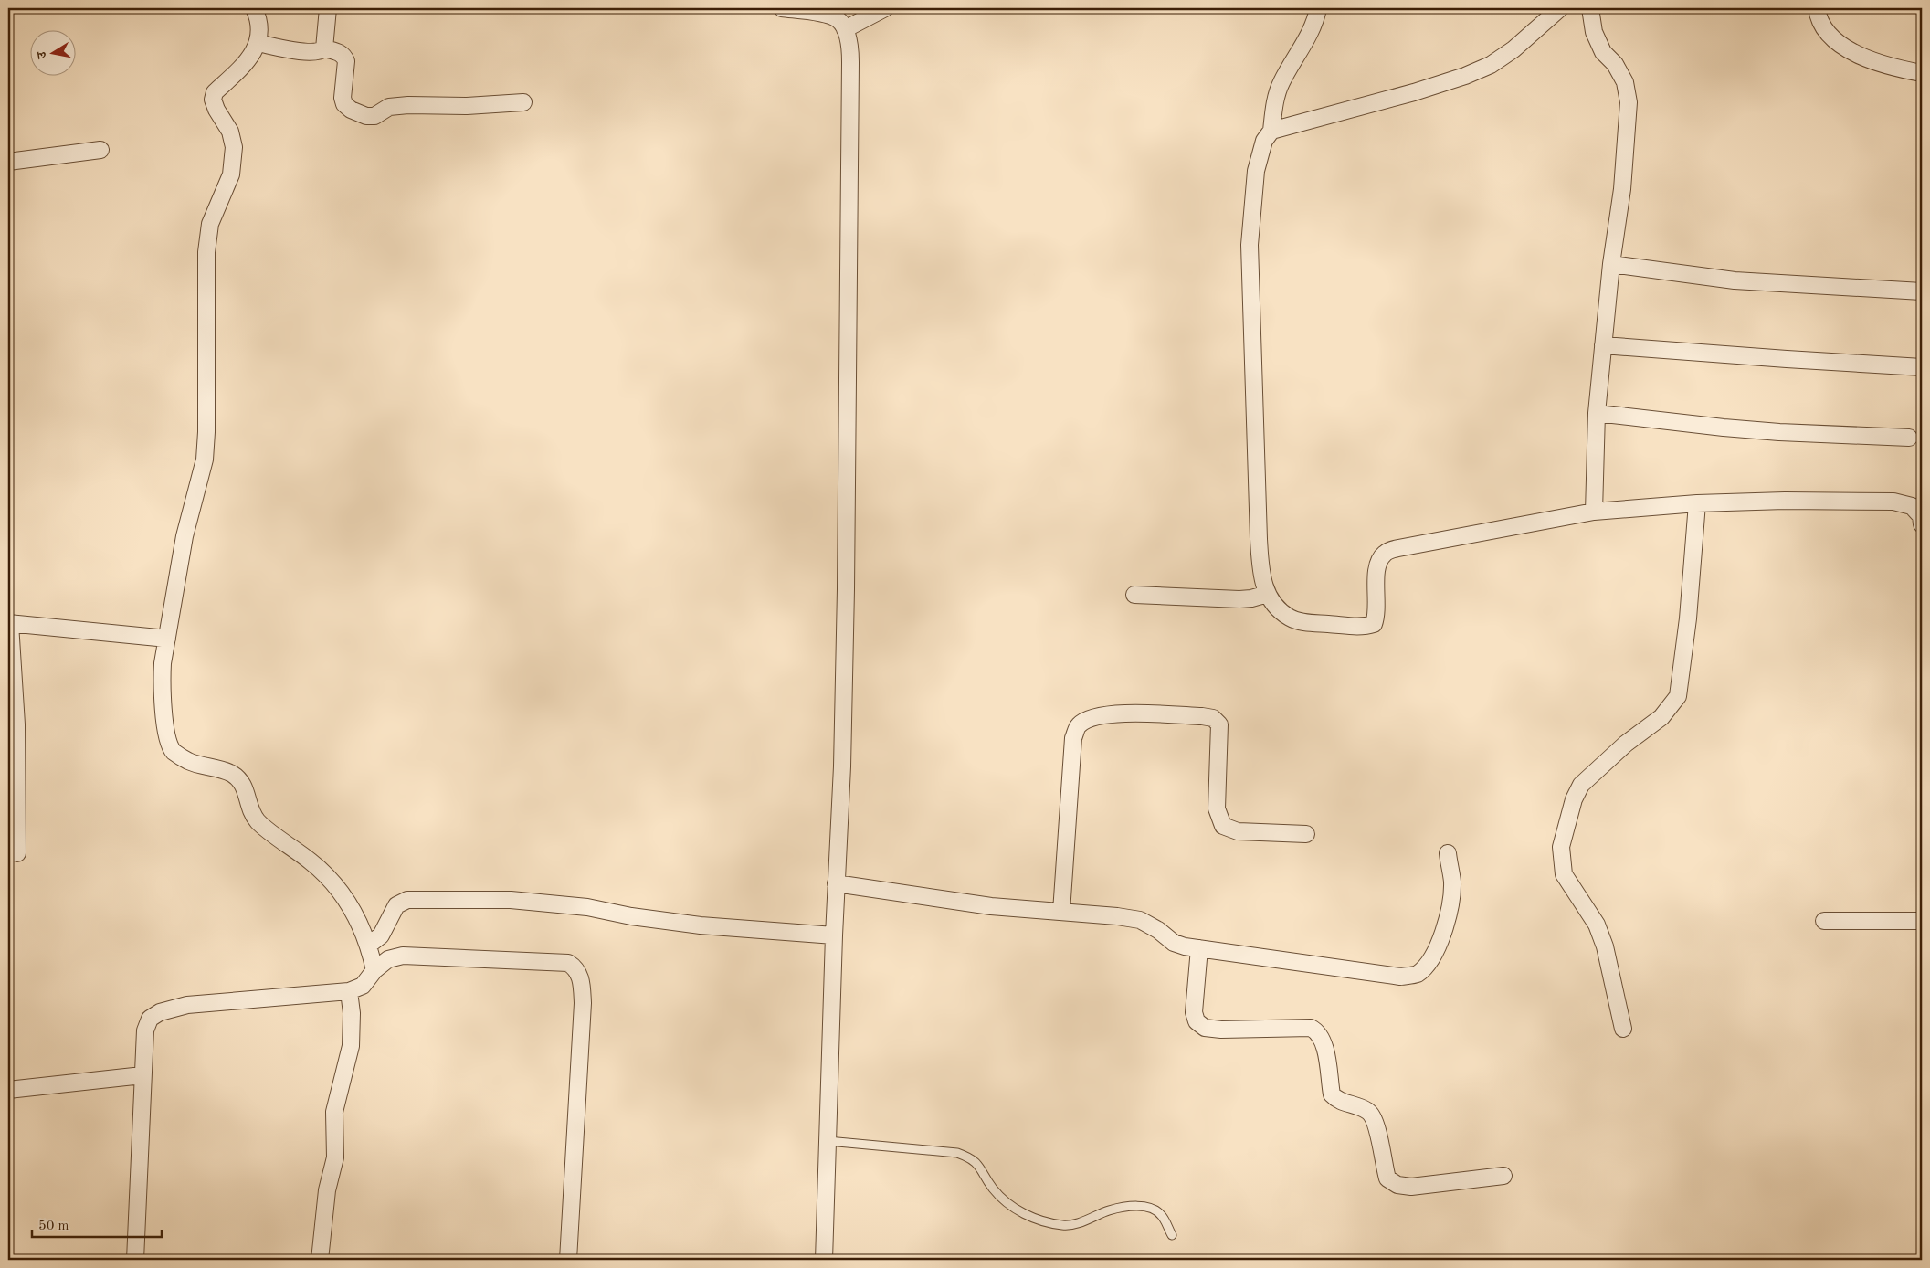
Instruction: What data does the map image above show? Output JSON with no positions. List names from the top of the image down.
{
  "scale_bar": "50 m",
  "north": "left"
}
